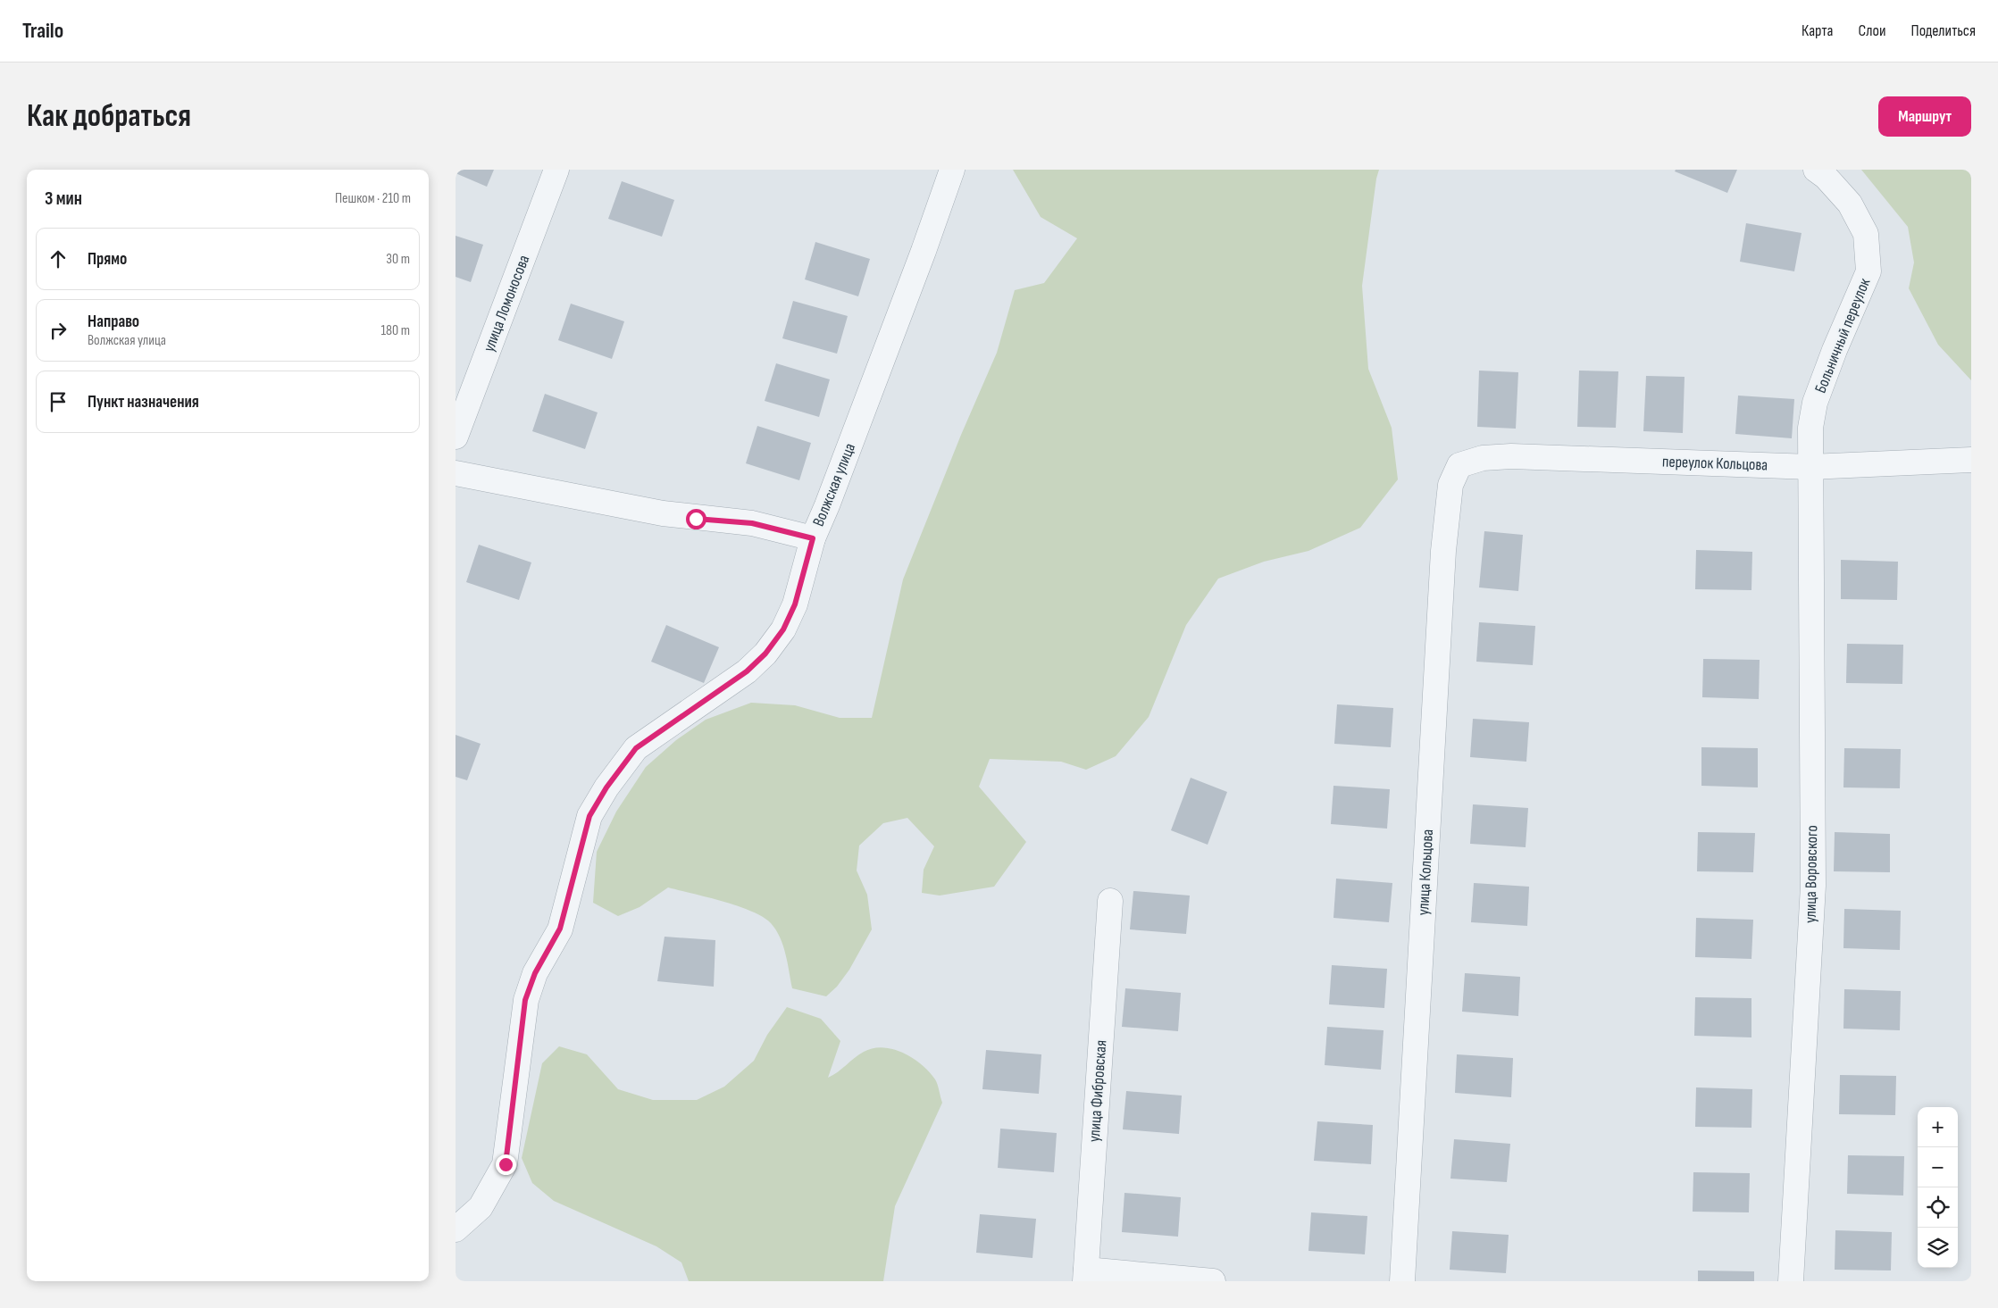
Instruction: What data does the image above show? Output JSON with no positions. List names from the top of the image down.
{
  "streets": {
    "street": [
      "улица Ломоносова",
      "Больничный переулок",
      "переулок Кольцова",
      "Волжская улица",
      "улица Кольцова",
      "улица Воровского",
      "улица Фибровская"
    ]
  },
  "crossings": [
    ["Больничный переулок", "переулок Кольцова"],
    ["Больничный переулок", "улица Воровского"],
    ["переулок Кольцова", "улица Кольцова"],
    ["переулок Кольцова", "улица Воровского"]
  ],
  "page": {
    "header": "Trailo",
    "nav": ["Карта", "Слои", "Поделиться"],
    "buttons": "Маршрут",
    "title": "Как добраться",
    "heading": ["3 мин", "Пешком · 210 m"],
    "list": [
      ["Прямо", "30 m"],
      ["Направо", "Волжская улица", "180 m"],
      "Пункт назначения"
    ],
    "map_buttons": ["+", "−"]
  }
}
